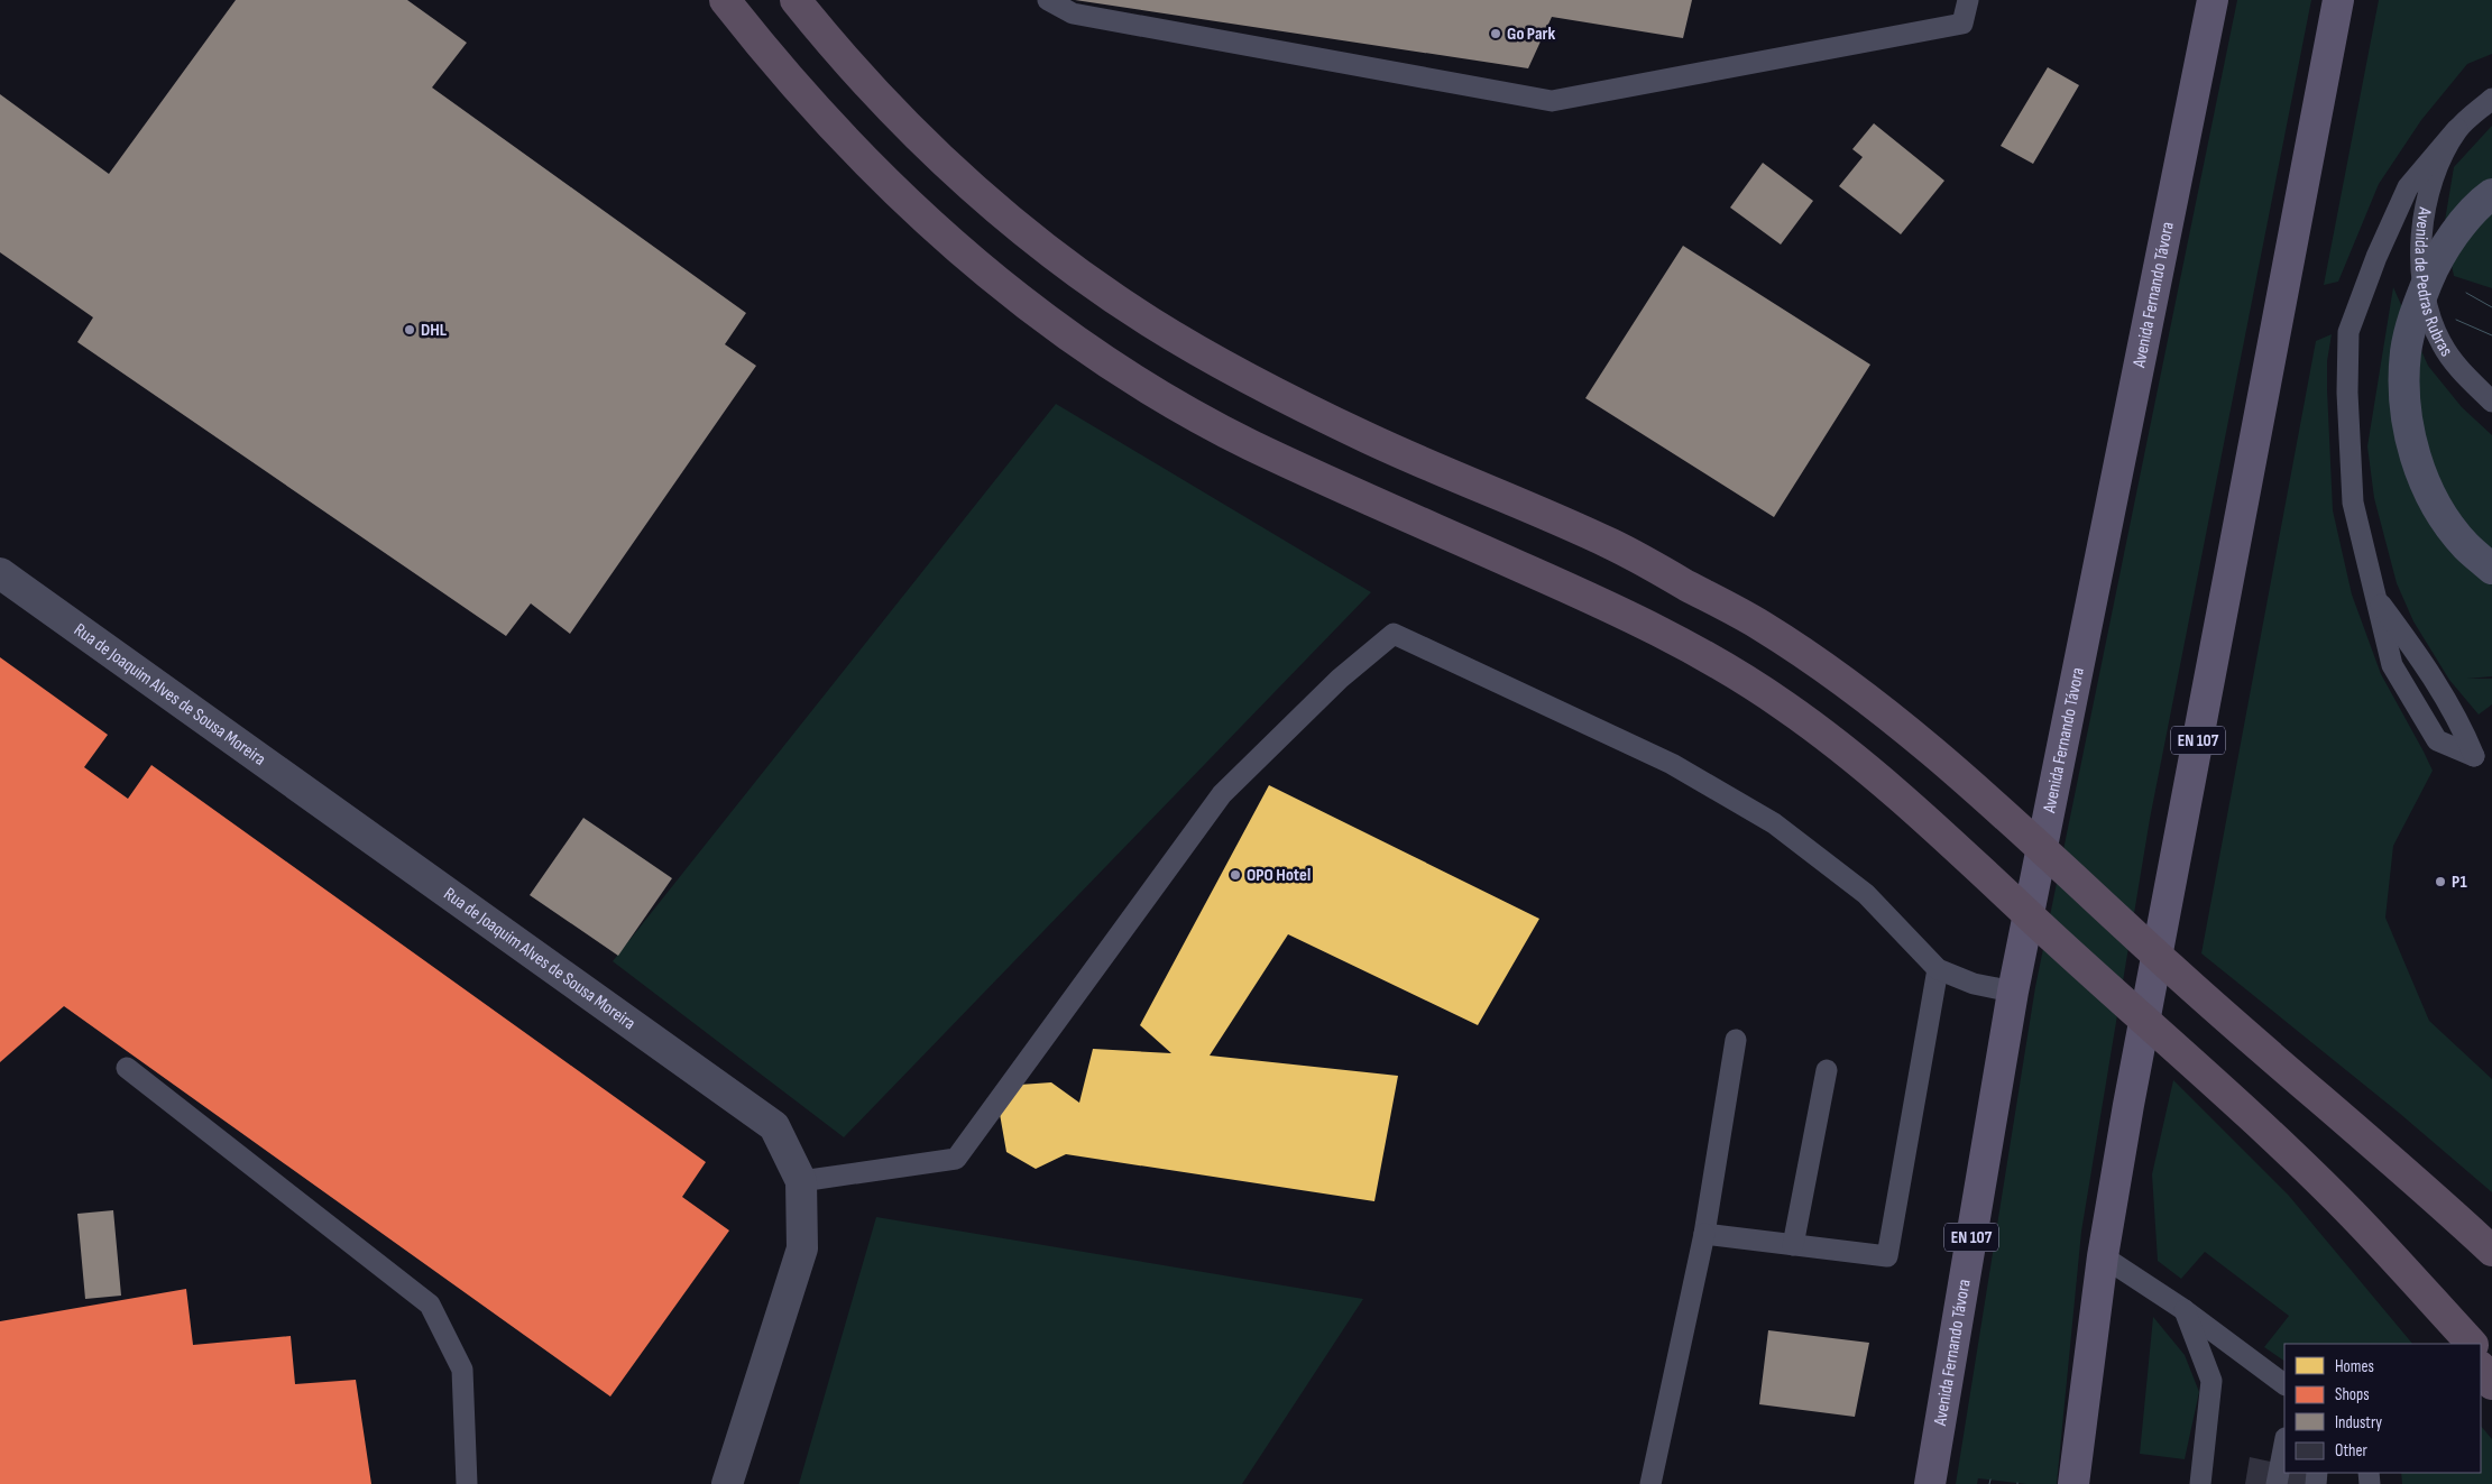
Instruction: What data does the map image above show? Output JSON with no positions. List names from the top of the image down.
{
  "streets": {
    "main road": ["Avenida Fernando Távora", "EN 107"],
    "street": ["Rua de Joaquim Alves de Sousa Moreira"],
    "lane": ["Avenida de Pedras Rubras"]
  },
  "places": [
    "Go Park",
    "DHL",
    "OPO Hotel",
    "P1"
  ],
  "legend": [
    "Homes",
    "Shops",
    "Industry",
    "Other"
  ]
}
